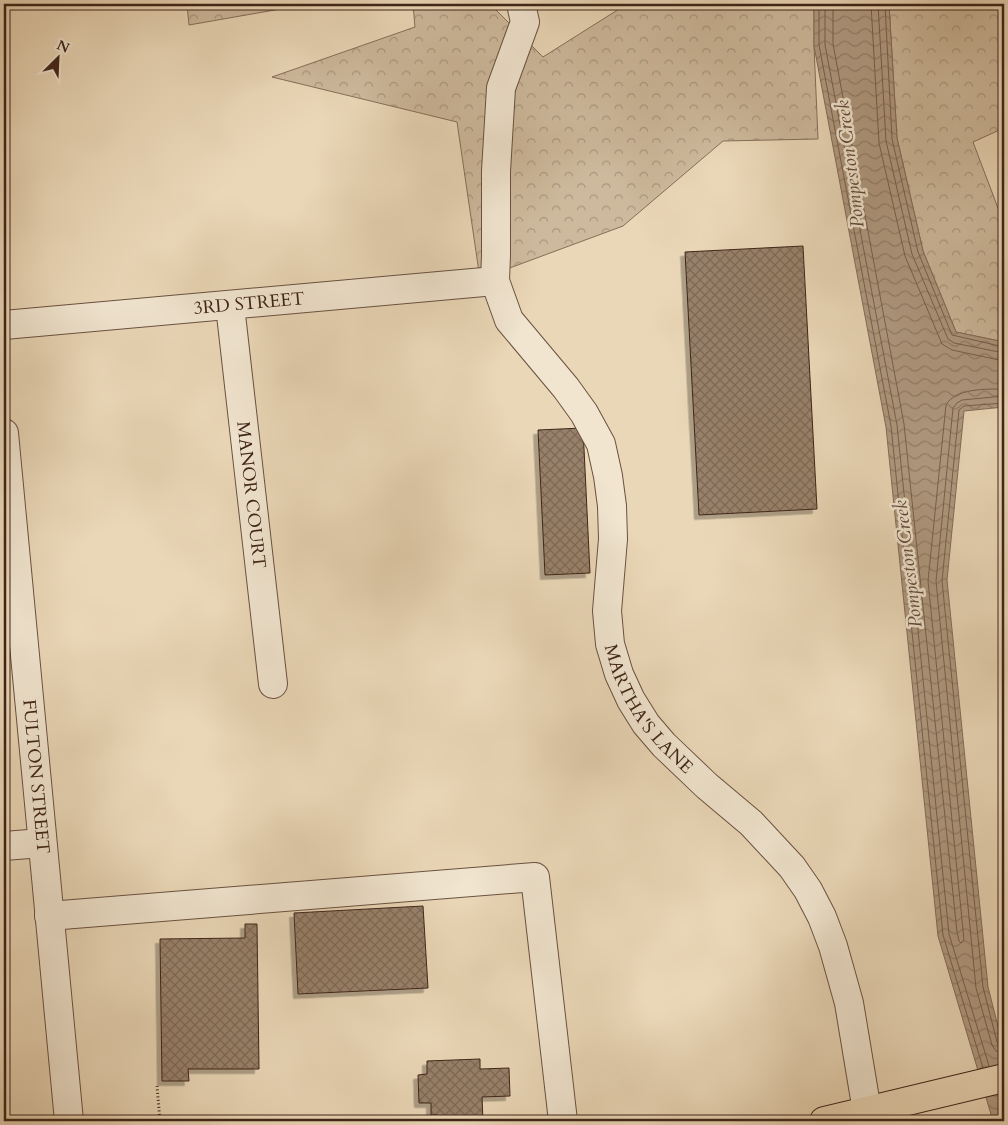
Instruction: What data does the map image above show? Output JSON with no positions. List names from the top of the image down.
{
  "streets": {
    "street": [
      "3RD STREET",
      "MANOR COURT",
      "MARTHA'S LANE",
      "FULTON STREET"
    ]
  },
  "crossings": [
    ["3RD STREET", "MANOR COURT"],
    ["3RD STREET", "MARTHA'S LANE"]
  ],
  "water": ["Pompeston Creek"],
  "north": "top right"
}
